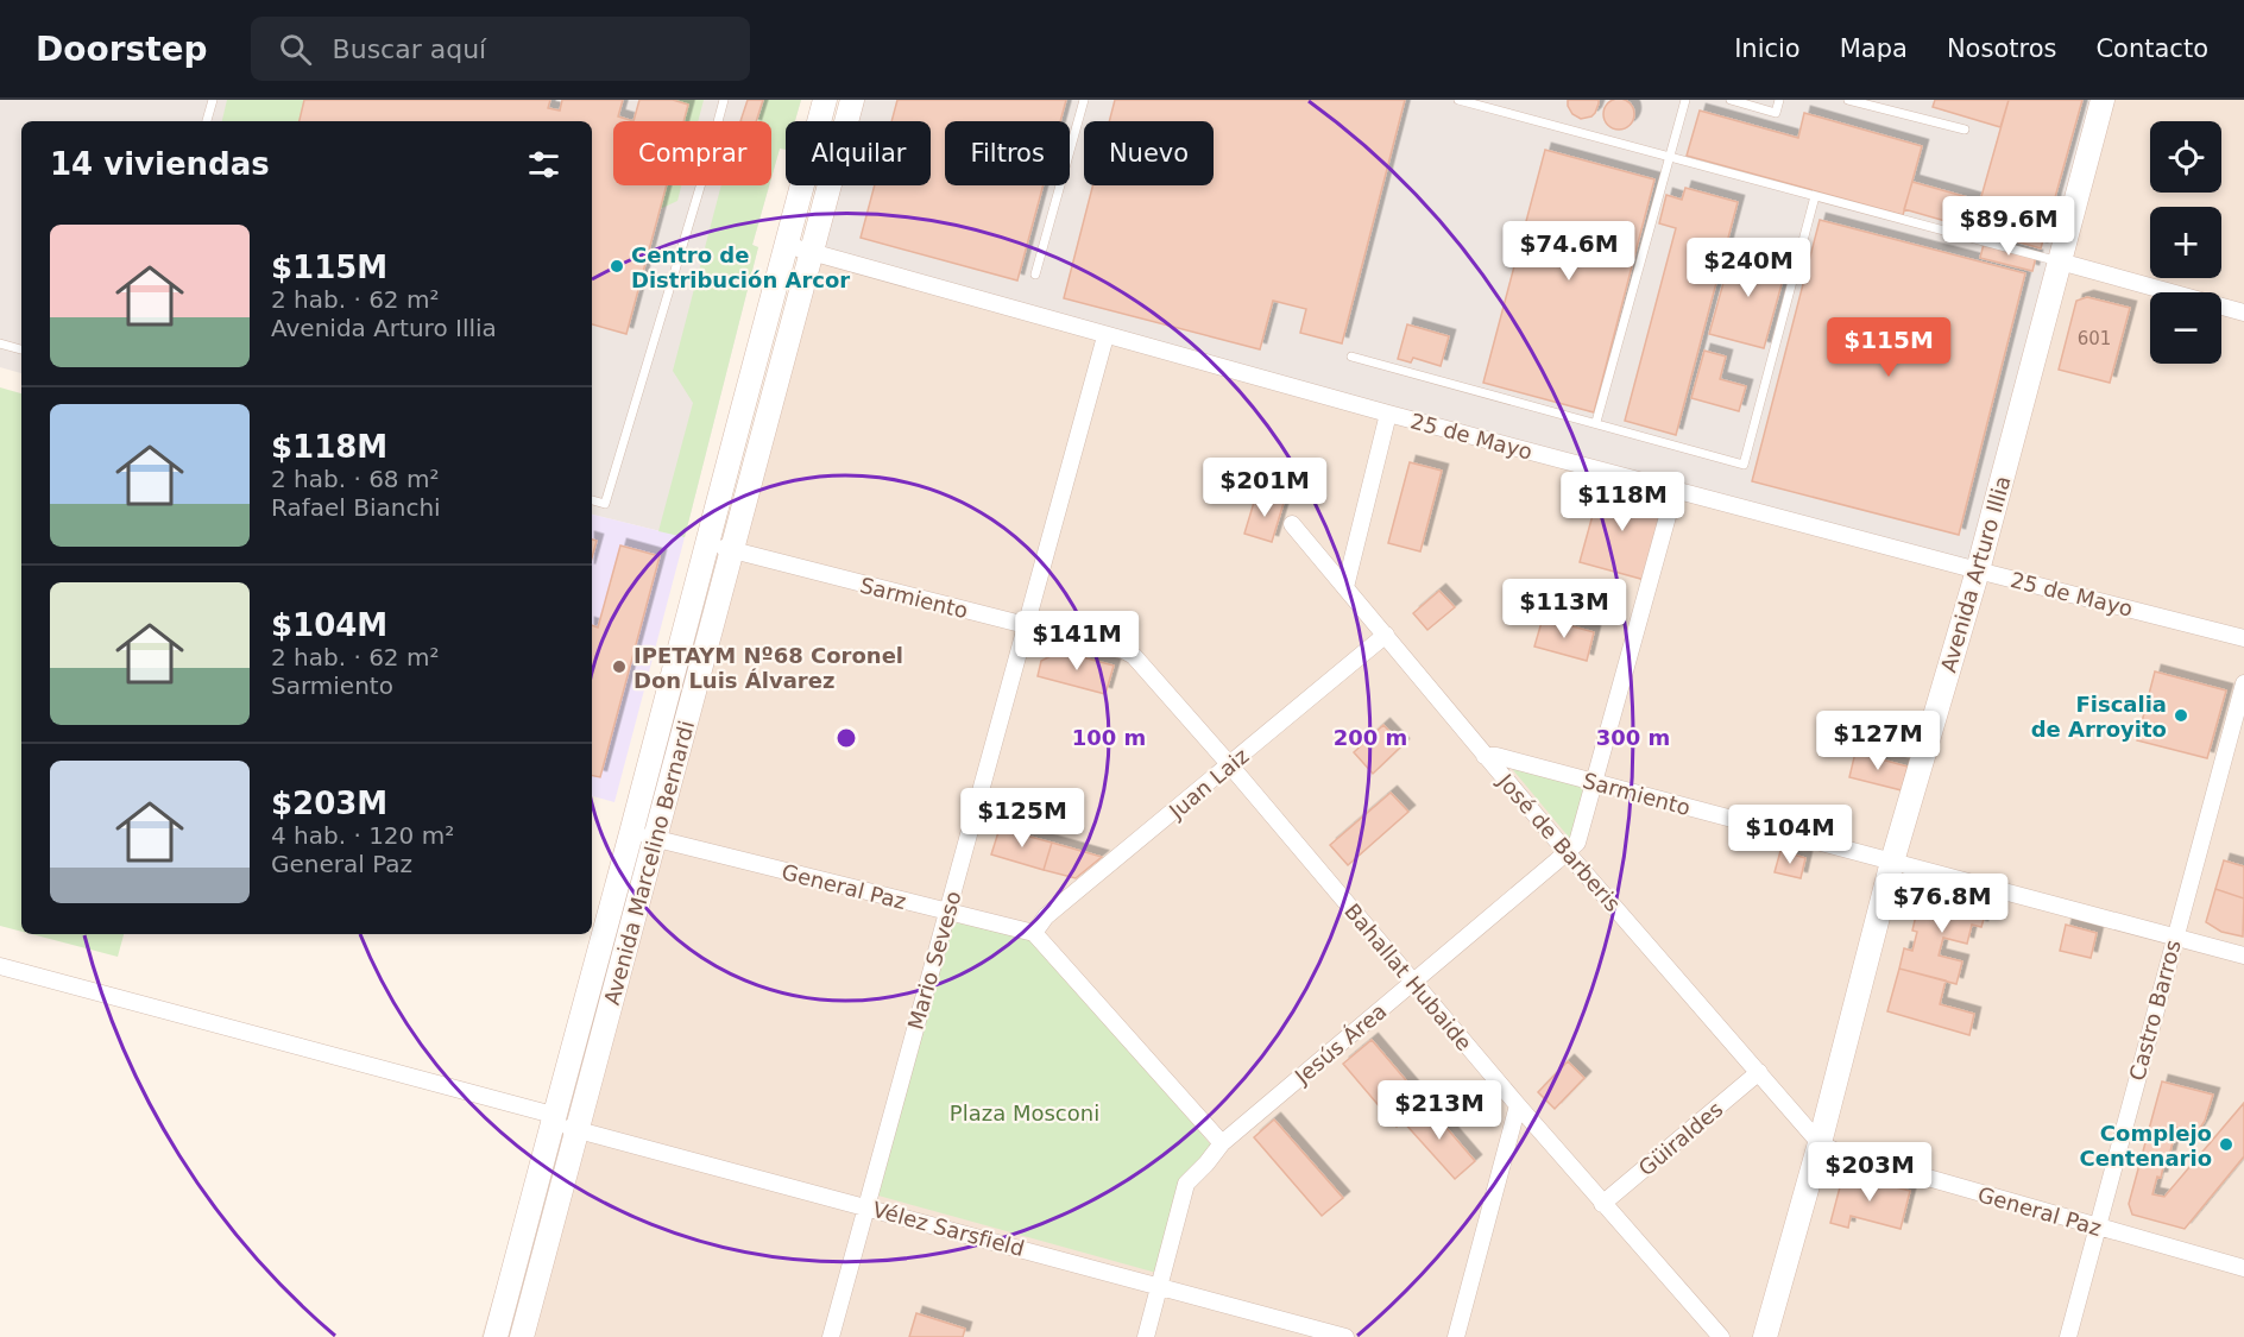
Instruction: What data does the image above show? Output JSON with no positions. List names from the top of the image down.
{
  "streets": {
    "main road": ["Avenida Arturo Illia", "Avenida Marcelino Bernardi"],
    "street": [
      "25 de Mayo",
      "Sarmiento",
      "Juan Laiz",
      "José de Barberis",
      "General Paz",
      "Mario Seveso",
      "Bahallat Hubaide",
      "Castro Barros",
      "Jesús Área",
      "Güiraldes",
      "Vélez Sarsfield"
    ]
  },
  "crossings": [
    ["25 de Mayo", "Avenida Arturo Illia"],
    ["25 de Mayo", "Avenida Marcelino Bernardi"],
    ["25 de Mayo", "Mario Seveso"],
    ["Avenida Arturo Illia", "Sarmiento"],
    ["Avenida Arturo Illia", "José de Barberis"],
    ["Avenida Arturo Illia", "General Paz"],
    ["Sarmiento", "José de Barberis"],
    ["Sarmiento", "Avenida Marcelino Bernardi"],
    ["Sarmiento", "Mario Seveso"],
    ["Sarmiento", "Bahallat Hubaide"],
    ["Sarmiento", "Castro Barros"],
    ["Juan Laiz", "José de Barberis"],
    ["Juan Laiz", "General Paz"],
    ["Juan Laiz", "Bahallat Hubaide"],
    ["José de Barberis", "General Paz"],
    ["José de Barberis", "Jesús Área"],
    ["José de Barberis", "Güiraldes"],
    ["Avenida Marcelino Bernardi", "General Paz"],
    ["Avenida Marcelino Bernardi", "Vélez Sarsfield"],
    ["General Paz", "Mario Seveso"],
    ["General Paz", "Castro Barros"],
    ["Mario Seveso", "Vélez Sarsfield"],
    ["Bahallat Hubaide", "Jesús Área"],
    ["Bahallat Hubaide", "Güiraldes"],
    ["Jesús Área", "Vélez Sarsfield"]
  ],
  "parks": ["Plaza Mosconi"],
  "places": [
    "Centro de Distribución Arcor",
    "IPETAYM Nº68 Coronel Don Luis Álvarez",
    "Fiscalia de Arroyito",
    "Complejo Centenario"
  ],
  "house_numbers": ["601"],
  "page": {
    "header": "Doorstep",
    "search": "Buscar aquí",
    "nav": [
      "Inicio",
      "Mapa",
      "Nosotros",
      "Contacto"
    ],
    "map_buttons": ["+", "−"],
    "chip": [
      "Comprar",
      "Alquilar",
      "Filtros",
      "Nuevo"
    ],
    "heading": "14 viviendas",
    "price": [
      "$89.6M",
      "$74.6M",
      "$240M",
      "$115M",
      "$201M",
      "$118M",
      "$113M",
      "$141M",
      "$127M",
      "$125M",
      "$104M",
      "$76.8M",
      "$213M",
      "$203M"
    ],
    "list": [
      {
        "name": "$115M",
        "note": "2 hab. · 62 m² · Avenida Arturo Illia"
      },
      {
        "name": "$118M",
        "note": "2 hab. · 68 m² · Rafael Bianchi"
      },
      {
        "name": "$104M",
        "note": "2 hab. · 62 m² · Sarmiento"
      },
      {
        "name": "$203M",
        "note": "4 hab. · 120 m² · General Paz"
      }
    ]
  },
  "rings": ["100 m", "200 m", "300 m"]
}
